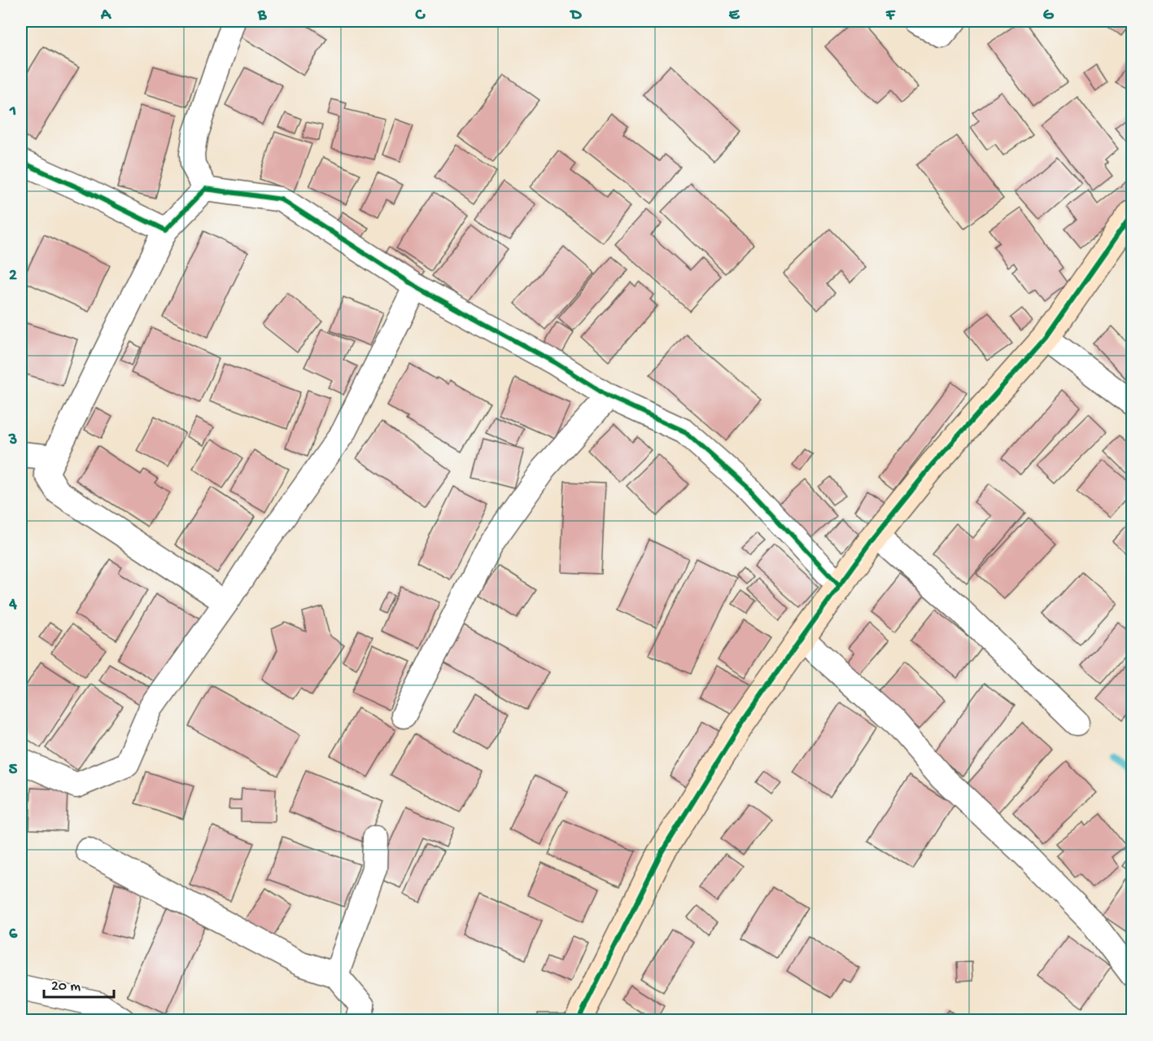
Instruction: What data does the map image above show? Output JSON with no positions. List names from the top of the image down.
{
  "scale_bar": "20 m",
  "grid": {
    "columns": [
      "A",
      "B",
      "C",
      "D",
      "E",
      "F",
      "G"
    ],
    "rows": [
      "1",
      "2",
      "3",
      "4",
      "5",
      "6"
    ]
  }
}
